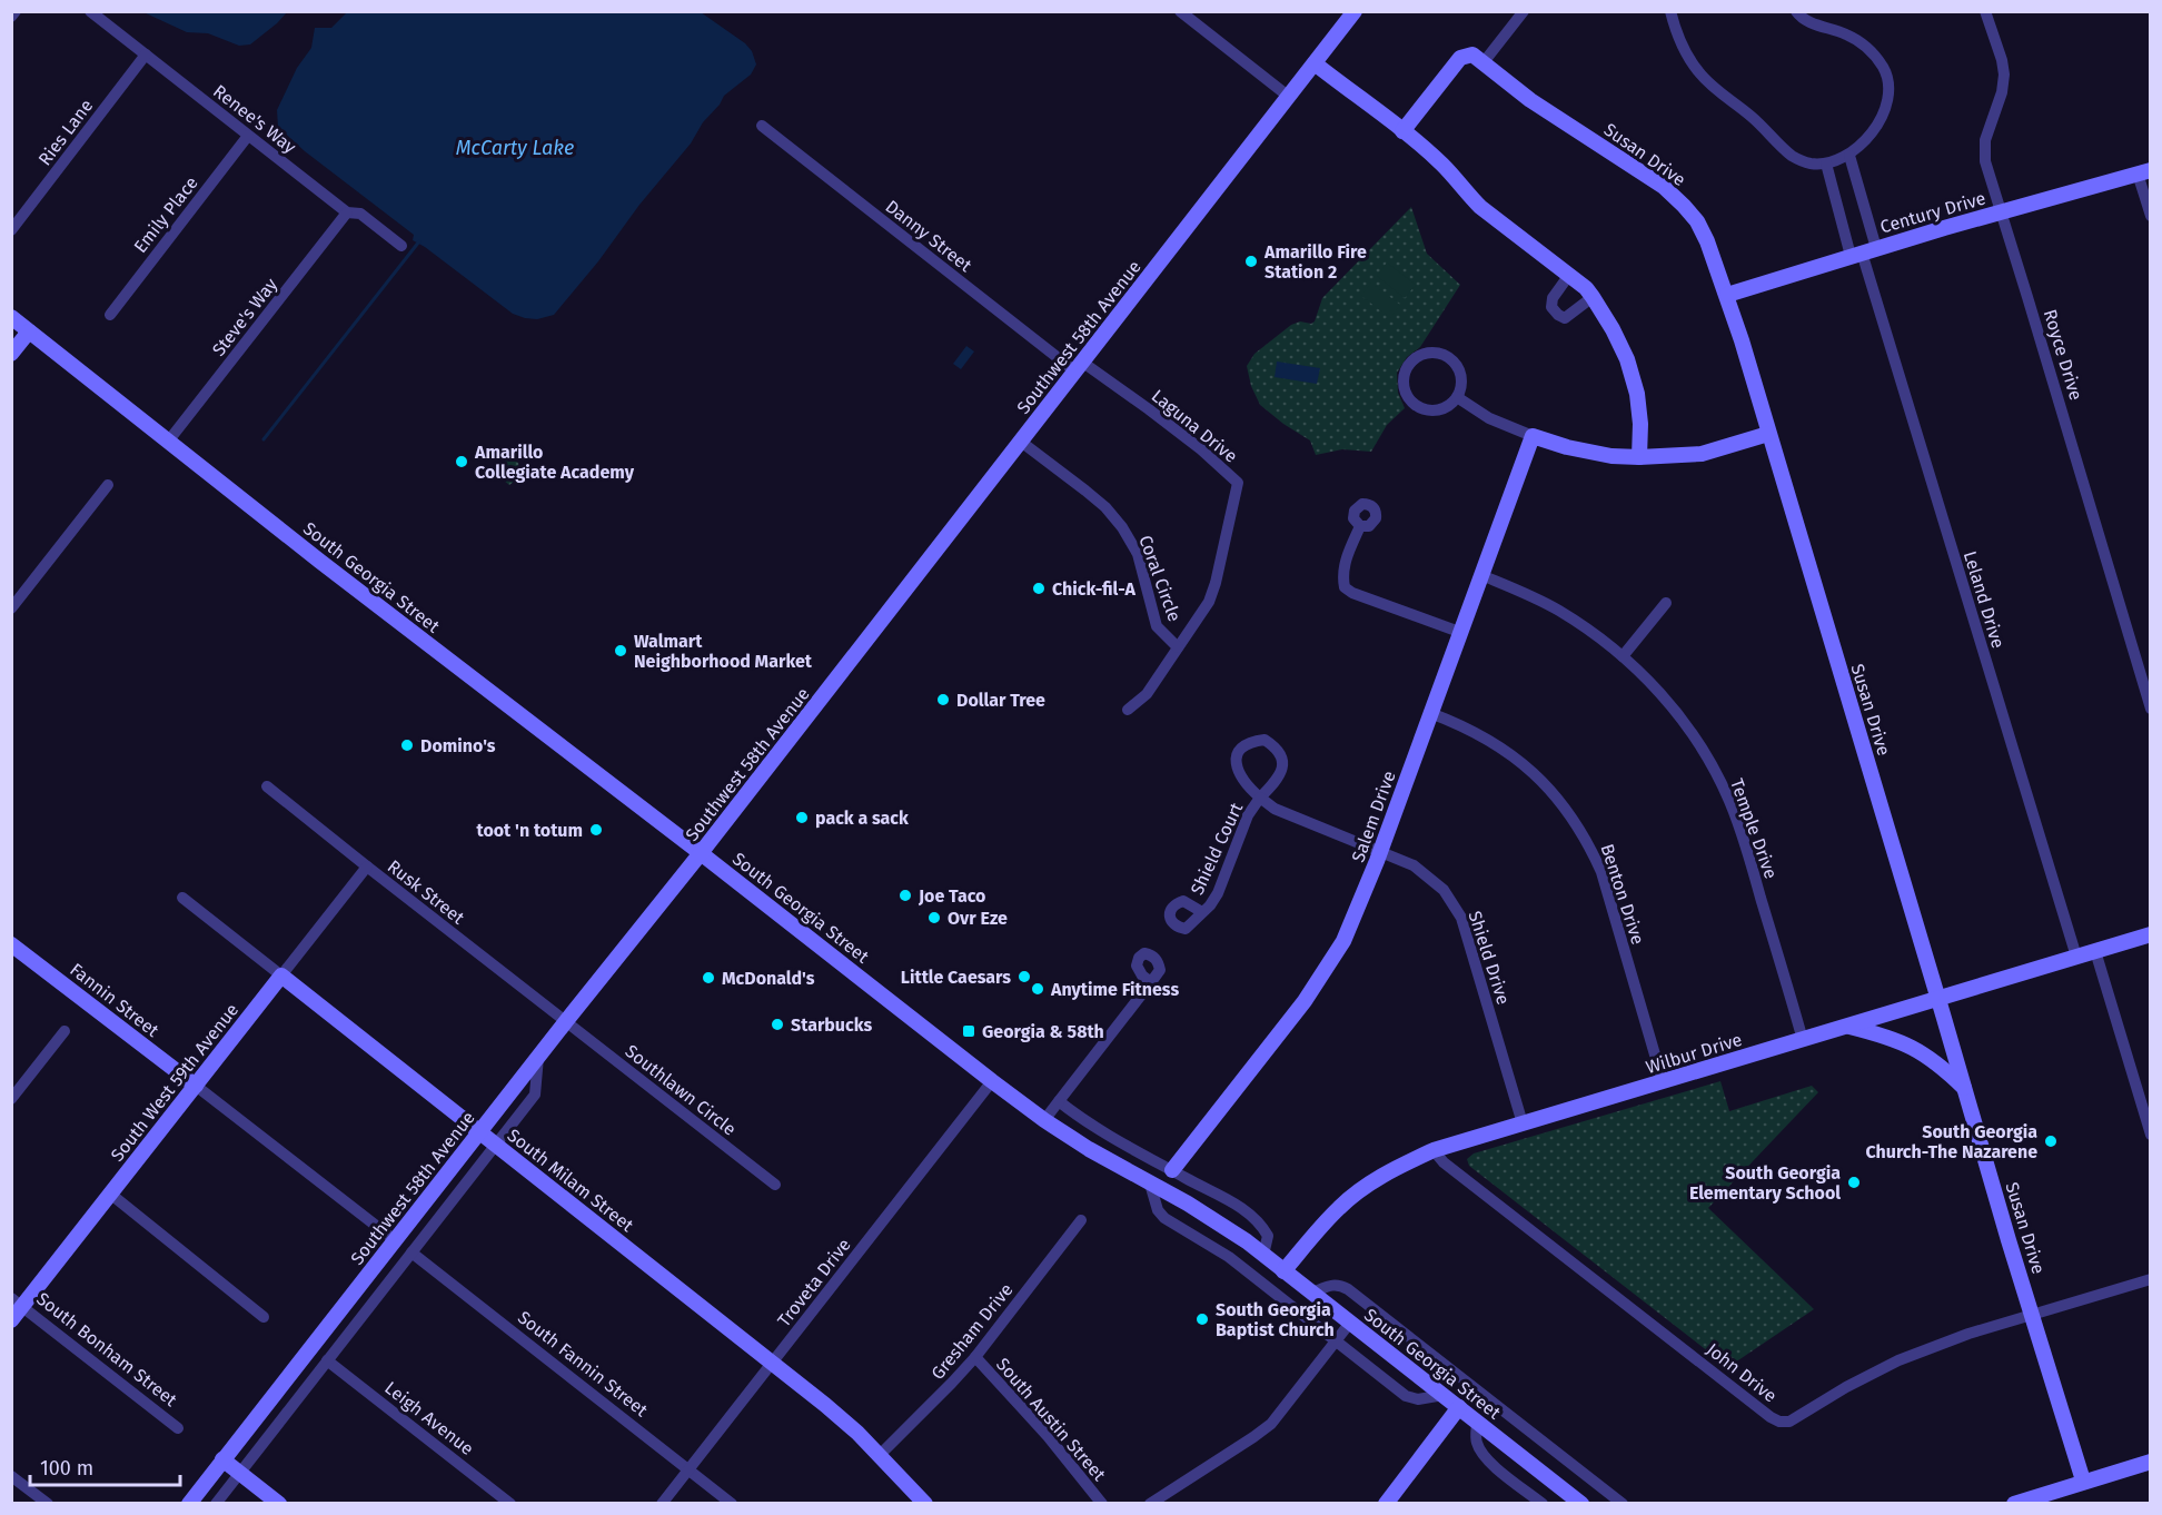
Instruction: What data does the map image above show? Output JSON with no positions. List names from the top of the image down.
{
  "streets": {
    "main road": [
      "Susan Drive",
      "Century Drive",
      "Southwest 58th Avenue",
      "South Georgia Street",
      "Salem Drive",
      "Fannin Street",
      "Wilbur Drive",
      "South West 59th Avenue",
      "South Milam Street"
    ],
    "street": [
      "Renee's Way",
      "Ries Lane",
      "Emily Place",
      "Danny Street",
      "Steve's Way",
      "Royce Drive",
      "Laguna Drive",
      "Coral Circle",
      "Leland Drive",
      "Temple Drive",
      "Shield Court",
      "Rusk Street",
      "Benton Drive",
      "Shield Drive",
      "Southlawn Circle",
      "Troveta Drive",
      "Gresham Drive",
      "South Bonham Street",
      "South Fannin Street",
      "John Drive",
      "Leigh Avenue",
      "South Austin Street"
    ]
  },
  "crossings": [
    ["Renee's Way", "Ries Lane"],
    ["Renee's Way", "Emily Place"],
    ["Renee's Way", "Steve's Way"],
    ["Susan Drive", "Century Drive"],
    ["Susan Drive", "Wilbur Drive"],
    ["Susan Drive", "John Drive"],
    ["Century Drive", "Royce Drive"],
    ["Century Drive", "Leland Drive"],
    ["Danny Street", "Southwest 58th Avenue"],
    ["Danny Street", "Laguna Drive"],
    ["Steve's Way", "South Georgia Street"],
    ["Southwest 58th Avenue", "Laguna Drive"],
    ["Southwest 58th Avenue", "South Georgia Street"],
    ["Southwest 58th Avenue", "Coral Circle"],
    ["Southwest 58th Avenue", "Rusk Street"],
    ["Southwest 58th Avenue", "Southlawn Circle"],
    ["Southwest 58th Avenue", "South Milam Street"],
    ["Laguna Drive", "Coral Circle"],
    ["South Georgia Street", "Wilbur Drive"],
    ["South Georgia Street", "Troveta Drive"],
    ["Leland Drive", "Wilbur Drive"],
    ["Salem Drive", "Temple Drive"],
    ["Salem Drive", "Benton Drive"],
    ["Salem Drive", "Shield Drive"],
    ["Temple Drive", "Wilbur Drive"],
    ["Shield Court", "Shield Drive"],
    ["Rusk Street", "South West 59th Avenue"],
    ["Rusk Street", "Southlawn Circle"],
    ["Benton Drive", "Wilbur Drive"],
    ["Shield Drive", "Wilbur Drive"],
    ["Fannin Street", "South West 59th Avenue"],
    ["Wilbur Drive", "John Drive"],
    ["South West 59th Avenue", "South Milam Street"],
    ["South West 59th Avenue", "South Bonham Street"],
    ["South Milam Street", "Troveta Drive"],
    ["South Milam Street", "Gresham Drive"],
    ["Troveta Drive", "South Fannin Street"],
    ["Gresham Drive", "South Austin Street"]
  ],
  "water": ["McCarty Lake"],
  "places": {
    "other": [
      "Amarillo Fire Station 2",
      "Amarillo Collegiate Academy",
      "Chick-fil-A",
      "Walmart Neighborhood Market",
      "Dollar Tree",
      "Domino's",
      "pack a sack",
      "toot 'n totum",
      "Joe Taco",
      "Ovr Eze",
      "Little Caesars",
      "McDonald's",
      "Anytime Fitness",
      "Starbucks",
      "South Georgia Church-The Nazarene",
      "South Georgia Elementary School",
      "South Georgia Baptist Church"
    ],
    "transit": ["Georgia & 58th"]
  },
  "scale_bar": "100 m"
}
